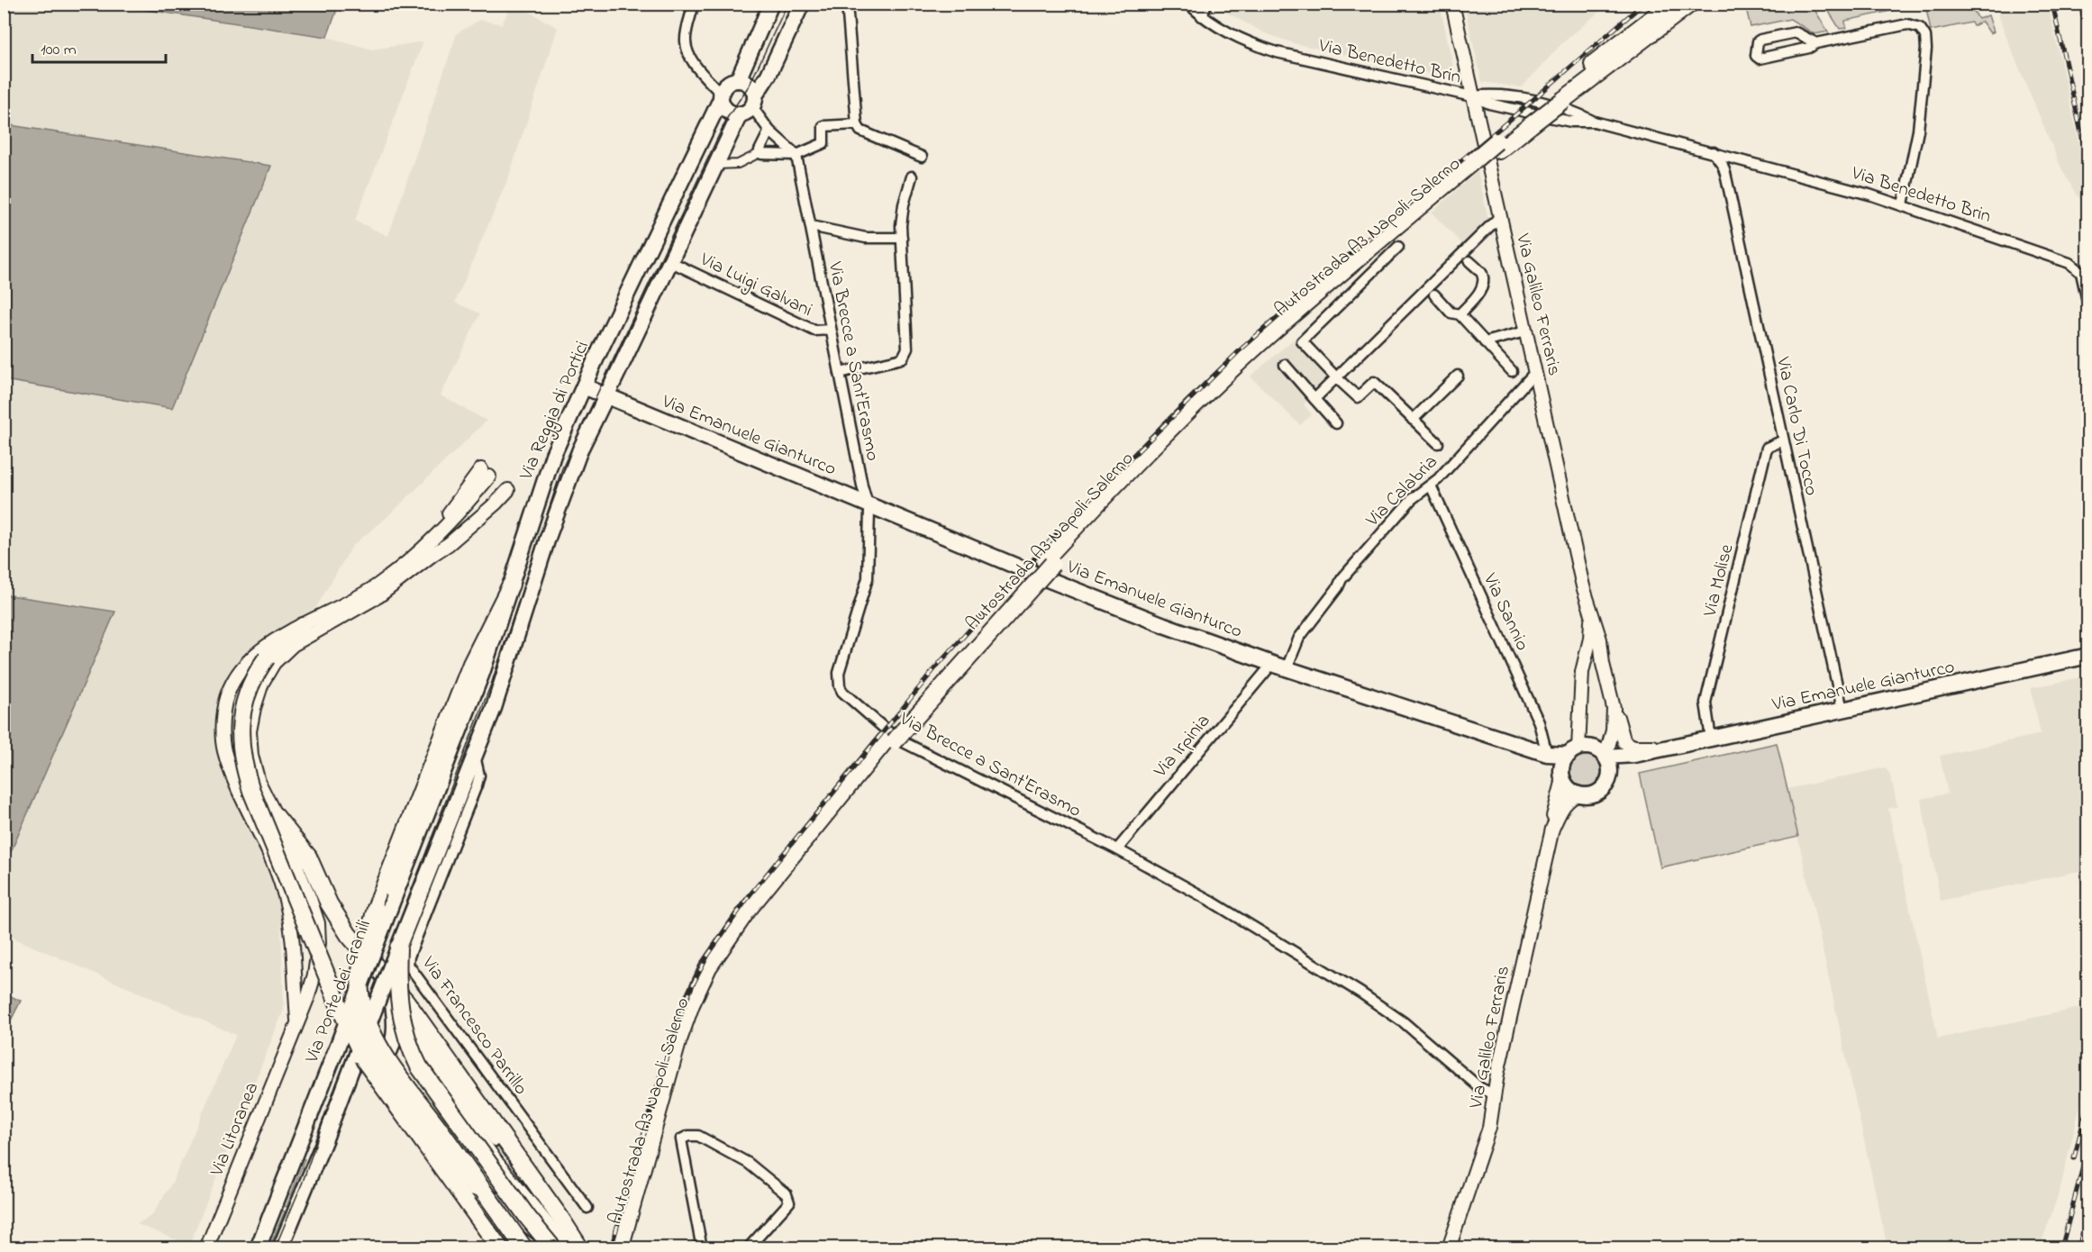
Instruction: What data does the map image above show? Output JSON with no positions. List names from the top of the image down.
{
  "streets": {
    "highway": ["Autostrada A3 Napoli-Salerno"],
    "main road": [
      "Via Galileo Ferraris",
      "Via Reggia di Portici",
      "Via Emanuele Gianturco",
      "Via Ponte dei Granili",
      "Via Litoranea"
    ],
    "street": [
      "Via Benedetto Brin",
      "Via Luigi Galvani",
      "Via Brecce a Sant'Erasmo",
      "Via Carlo Di Tocco",
      "Via Calabria",
      "Via Molise",
      "Via Sannio",
      "Via Irpinia",
      "Via Francesco Parrillo"
    ]
  },
  "crossings": [
    ["Via Benedetto Brin", "Via Galileo Ferraris"],
    ["Via Benedetto Brin", "Via Carlo Di Tocco"],
    ["Via Luigi Galvani", "Via Brecce a Sant'Erasmo"],
    ["Via Galileo Ferraris", "Via Brecce a Sant'Erasmo"],
    ["Via Galileo Ferraris", "Via Emanuele Gianturco"],
    ["Via Galileo Ferraris", "Via Calabria"],
    ["Via Brecce a Sant'Erasmo", "Via Emanuele Gianturco"],
    ["Via Brecce a Sant'Erasmo", "Via Irpinia"],
    ["Via Reggia di Portici", "Via Emanuele Gianturco"],
    ["Via Reggia di Portici", "Via Ponte dei Granili"],
    ["Via Carlo Di Tocco", "Via Emanuele Gianturco"],
    ["Via Carlo Di Tocco", "Via Molise"],
    ["Via Emanuele Gianturco", "Via Calabria"],
    ["Via Emanuele Gianturco", "Via Molise"],
    ["Via Emanuele Gianturco", "Via Sannio"],
    ["Via Emanuele Gianturco", "Via Irpinia"],
    ["Via Calabria", "Via Sannio"],
    ["Via Calabria", "Via Irpinia"]
  ],
  "scale_bar": "100 m"
}
